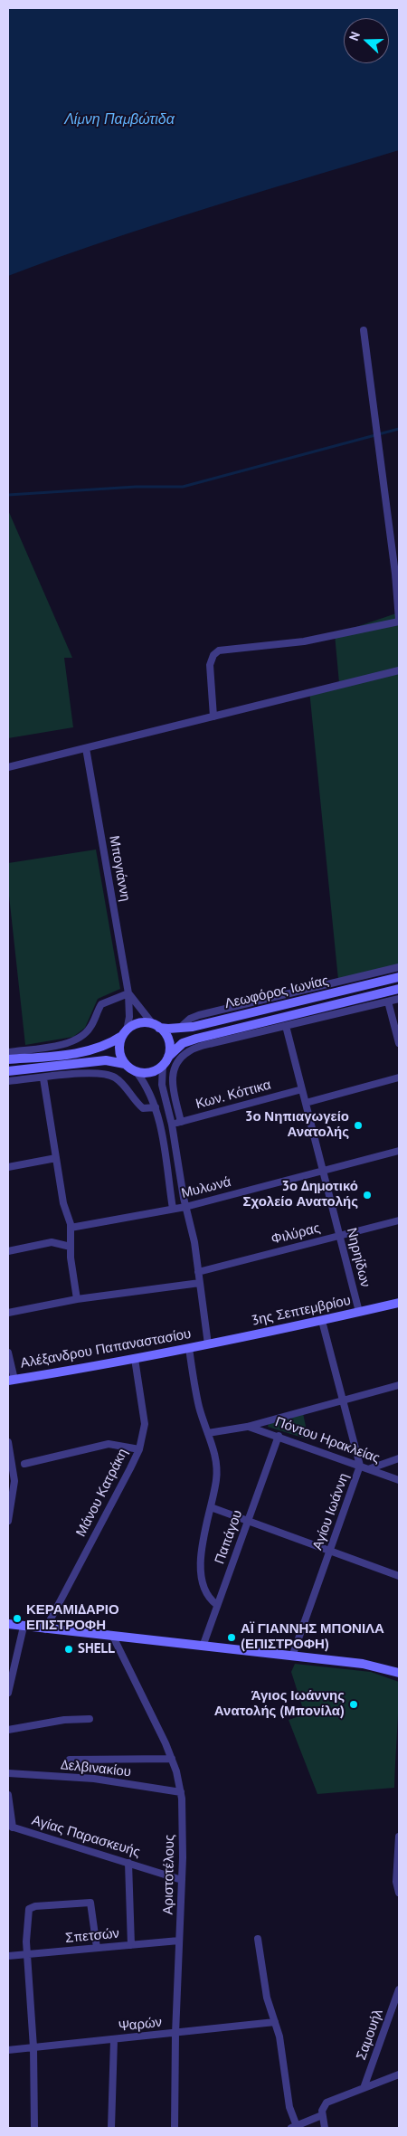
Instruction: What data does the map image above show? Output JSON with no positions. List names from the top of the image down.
{
  "streets": {
    "street": [
      "Μπογιάννη",
      "Λεωφόρος Ιωνίας",
      "Κων. Κόττικα",
      "Μυλωνά",
      "Φιλύρας",
      "Νηρηίδων",
      "3ης Σεπτεμβρίου",
      "Αλέξανδρου Παπαναστασίου",
      "Πόντου Ηρακλείας",
      "Μάνου Κατράκη",
      "Αγίου Ιωάννη",
      "Παπάγου",
      "Δελβινακίου",
      "Αγίας Παρασκευής",
      "Αριστοτέλους",
      "Σπετσών",
      "Ψαρών",
      "Σαμουήλ"
    ]
  },
  "crossings": [
    ["Μπογιάννη", "Λεωφόρος Ιωνίας"],
    ["Κων. Κόττικα", "Νηρηίδων"],
    ["Μυλωνά", "Νηρηίδων"],
    ["Φιλύρας", "Νηρηίδων"],
    ["Νηρηίδων", "3ης Σεπτεμβρίου"],
    ["3ης Σεπτεμβρίου", "Αλέξανδρου Παπαναστασίου"],
    ["3ης Σεπτεμβρίου", "Αγίου Ιωάννη"],
    ["Αλέξανδρου Παπαναστασίου", "Μάνου Κατράκη"],
    ["Πόντου Ηρακλείας", "Αγίου Ιωάννη"],
    ["Πόντου Ηρακλείας", "Παπάγου"],
    ["Δελβινακίου", "Αριστοτέλους"],
    ["Αγίας Παρασκευής", "Αριστοτέλους"],
    ["Αριστοτέλους", "Σπετσών"],
    ["Αριστοτέλους", "Ψαρών"]
  ],
  "water": ["Λίμνη Παμβώτιδα"],
  "places": [
    "3ο Νηπιαγωγείο Ανατολής",
    "3ο Δημοτικό Σχολείο Ανατολής",
    "ΚΕΡΑΜΙΔΑΡΙΟ ΕΠΙΣΤΡΟΦΗ",
    "ΑΪ ΓΙΑΝΝΗΣ ΜΠΟΝΙΛΑ (ΕΠΙΣΤΡΟΦΗ)",
    "SHELL",
    "Άγιος Ιωάννης Ανατολής (Μπονίλα)"
  ],
  "north": "left"
}
